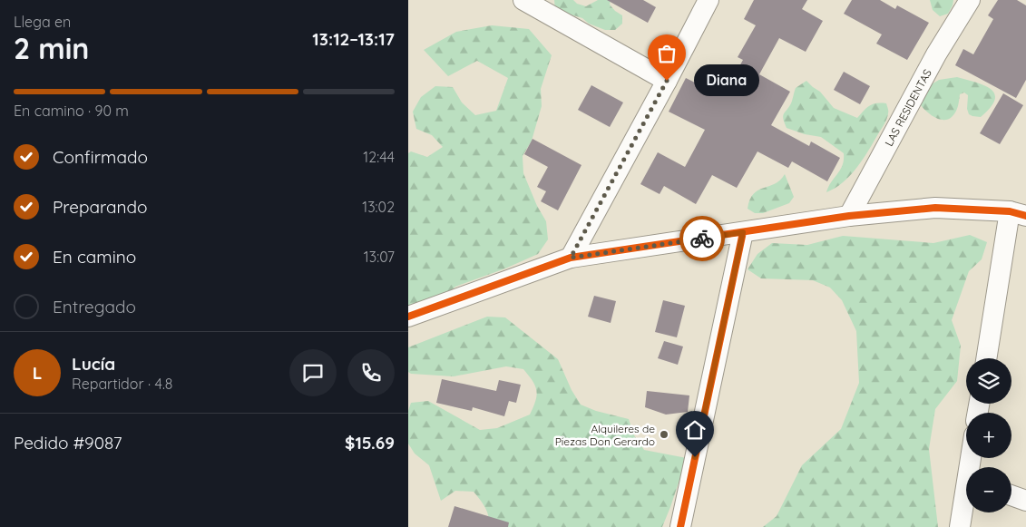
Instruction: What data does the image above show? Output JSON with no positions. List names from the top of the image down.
{
  "streets": {
    "street": ["LAS RESIDENTAS"]
  },
  "places": ["Diana", "Alquileres de Piezas Don Gerardo"],
  "page": {
    "heading": ["2 min", "Llega en", "13:12–13:17"],
    "panel": [
      "Lucía",
      "Repartidor · 4.8",
      "Pedido #9087",
      "$15.69"
    ],
    "bubble": "Diana",
    "bar": "En camino · 90 m",
    "list": [
      ["Confirmado", "12:44"],
      ["Preparando", "13:02"],
      ["En camino", "13:07"],
      "Entregado"
    ],
    "round": "L",
    "map_buttons": ["+", "−"]
  }
}
